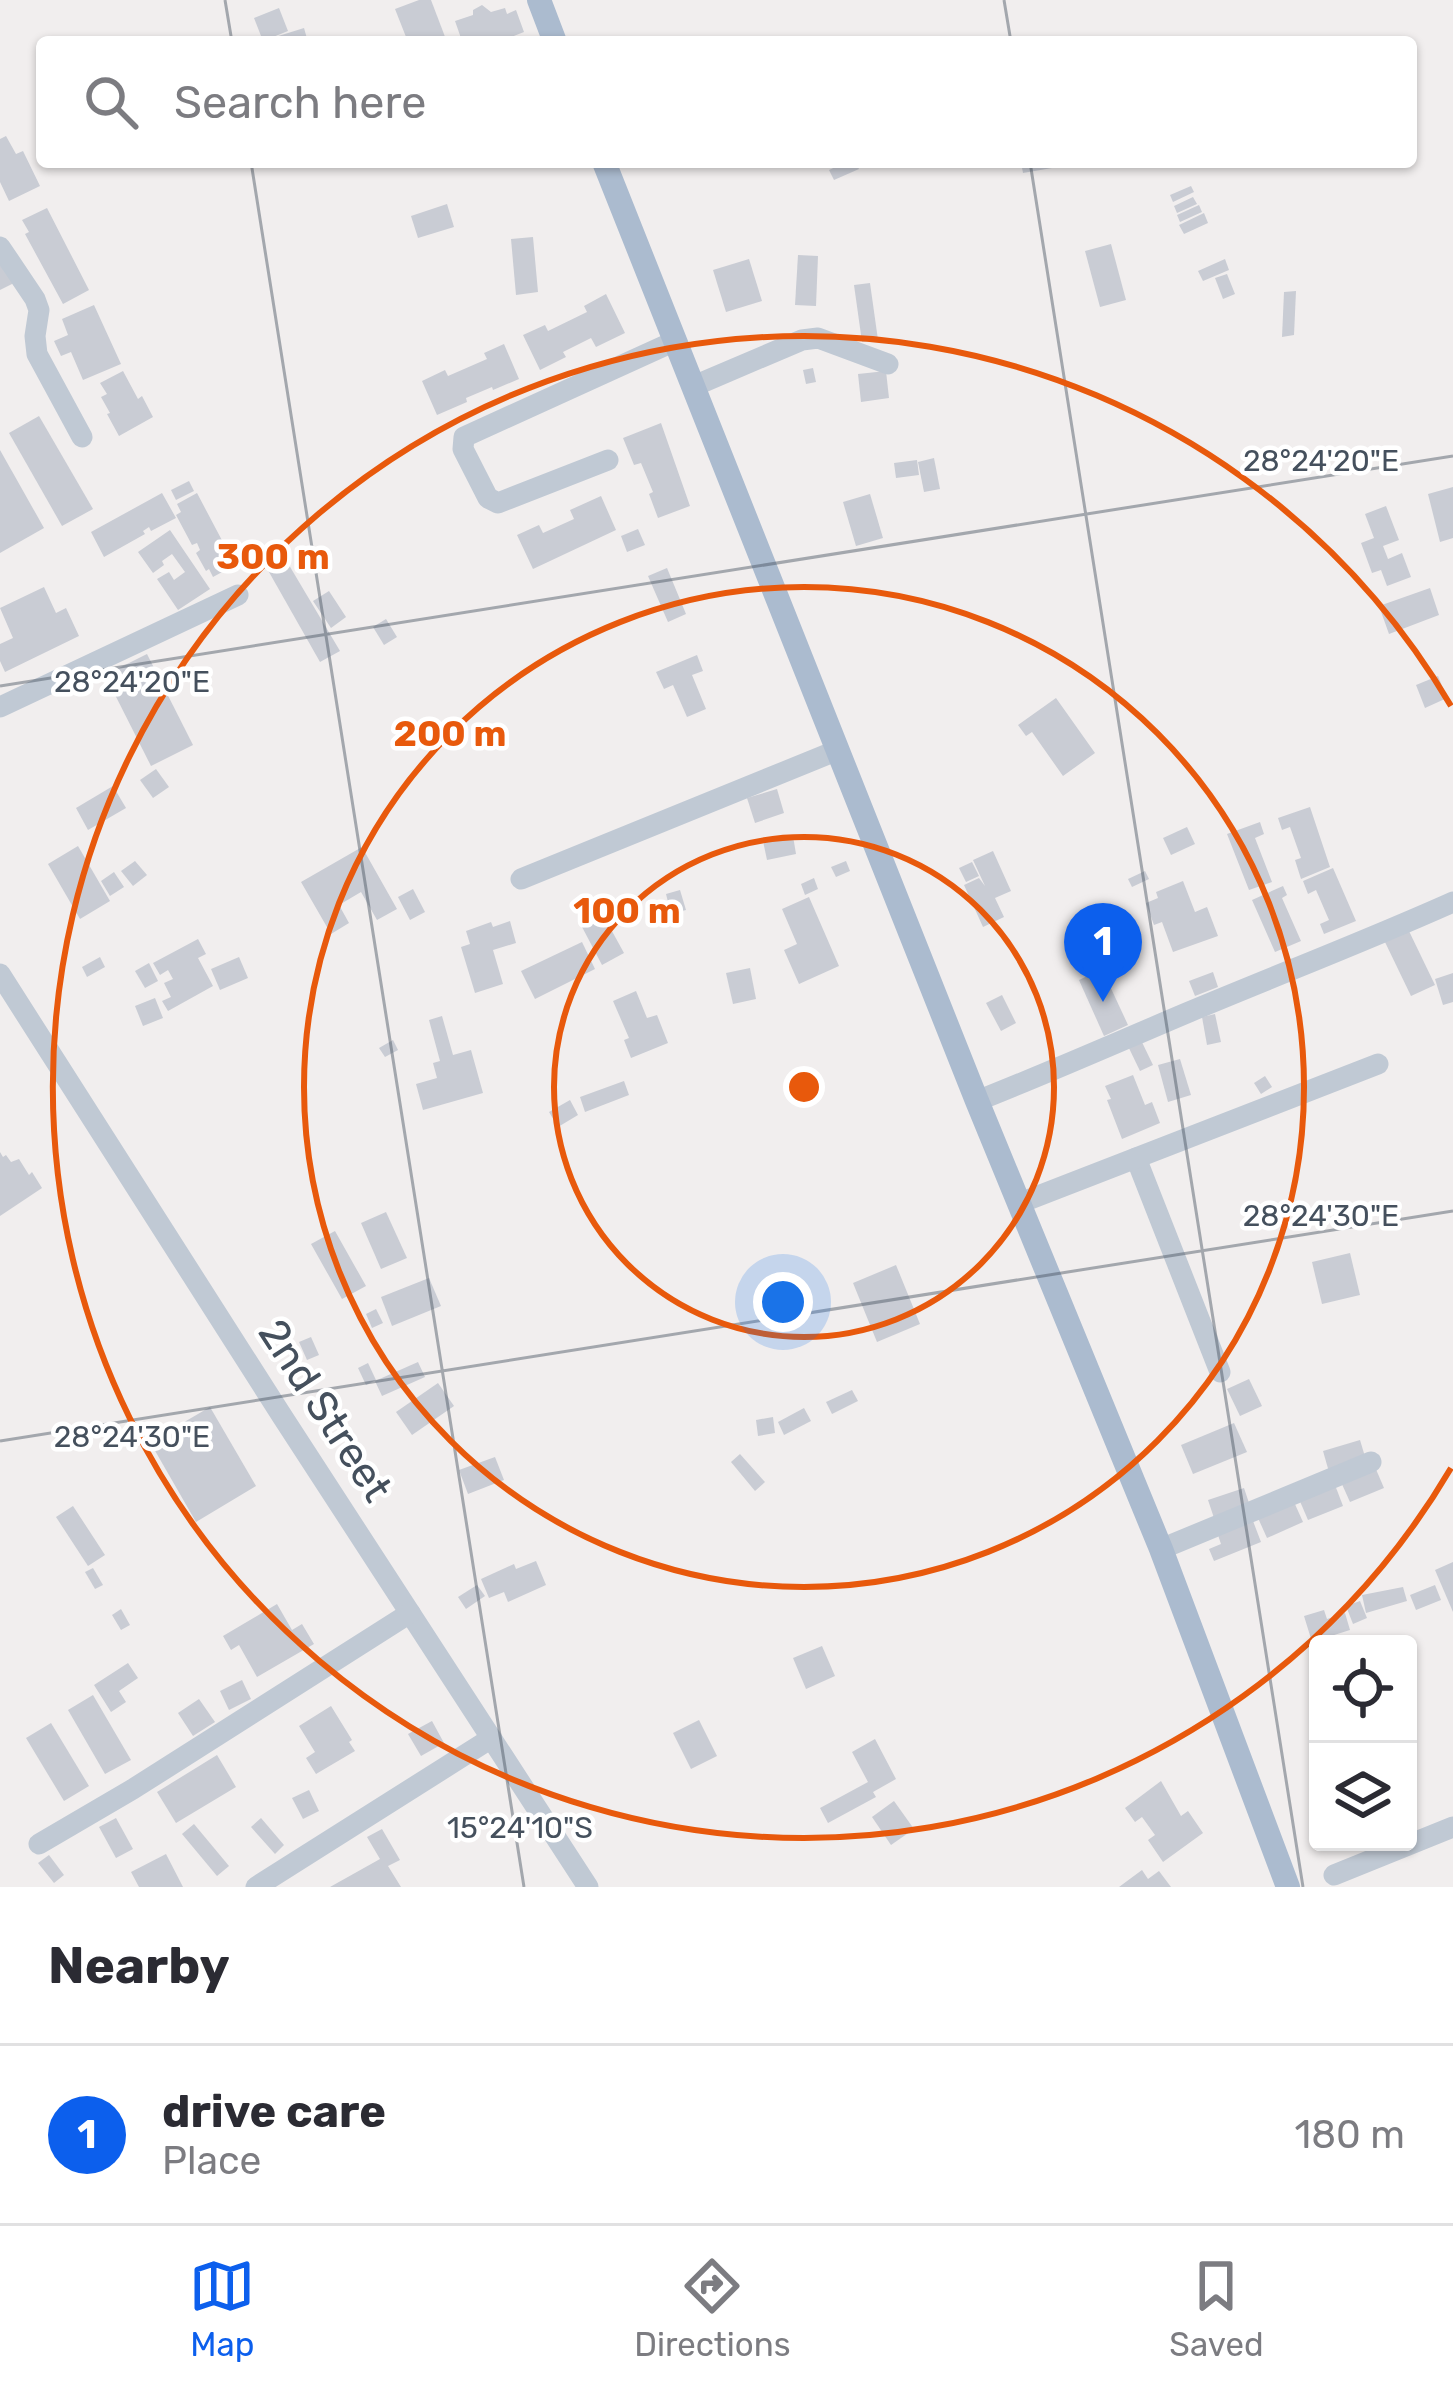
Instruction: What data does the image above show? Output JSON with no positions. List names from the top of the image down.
{
  "streets": {
    "street": ["2nd Street"]
  },
  "page": {
    "search": "Search here",
    "pins": "1",
    "heading": "Nearby",
    "list": [
      {
        "mark": "1",
        "name": "drive care",
        "note": "Place",
        "value": "180 m"
      }
    ],
    "nav": ["Map", "Directions", "Saved"]
  },
  "coordinates": ["28°24'20\"E", "28°24'30\"E", "15°24'10\"S"],
  "rings": ["300 m", "200 m", "100 m"]
}
